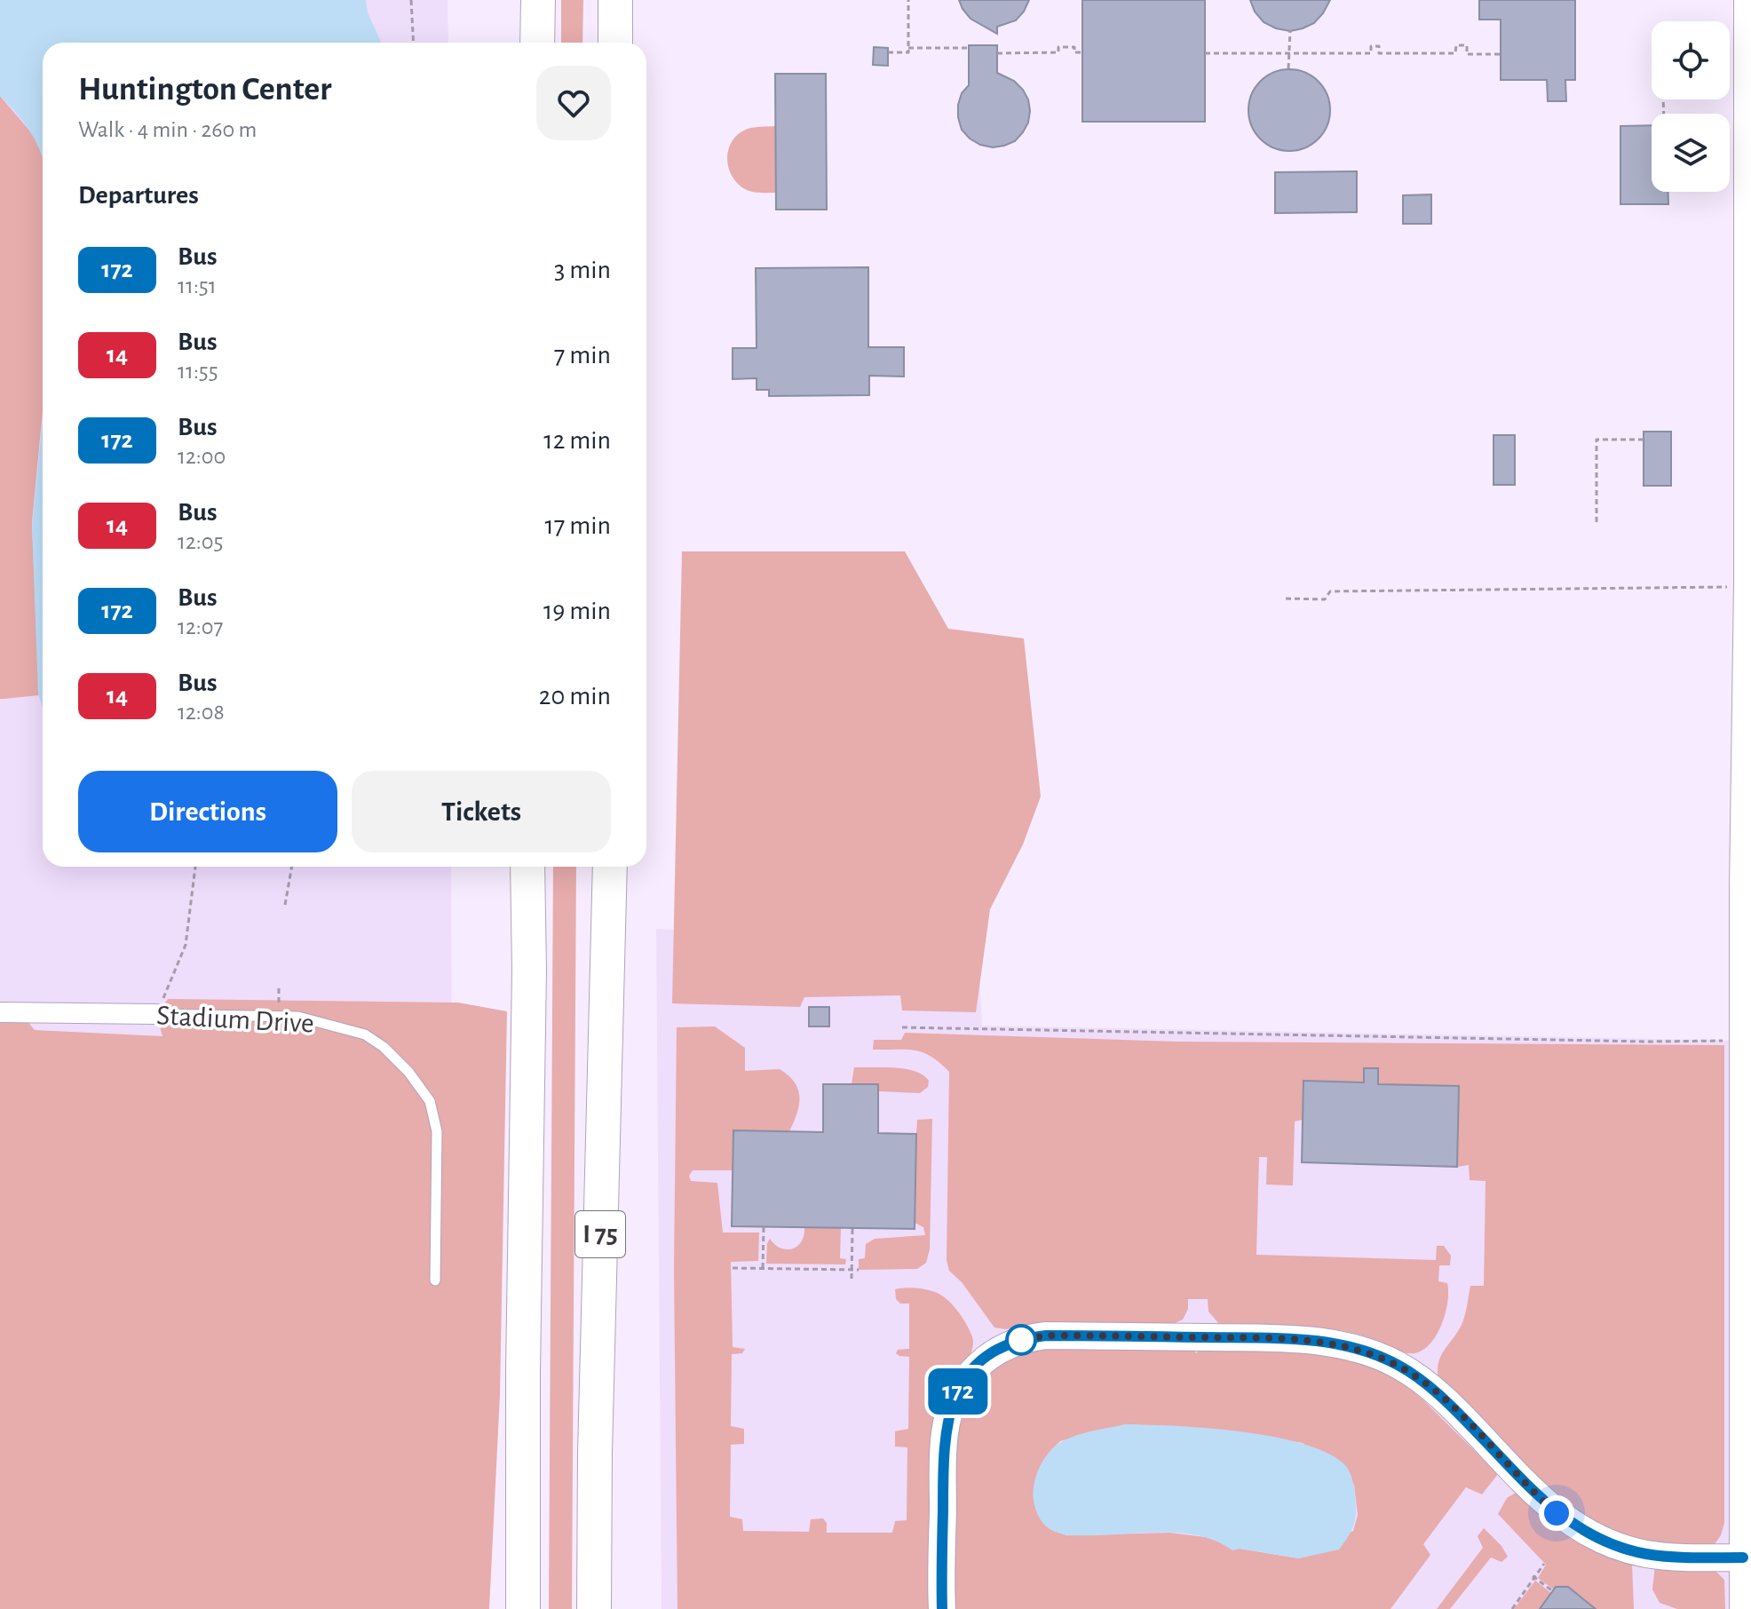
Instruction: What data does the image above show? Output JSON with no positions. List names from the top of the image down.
{
  "streets": {
    "highway": ["I 75"],
    "street": ["Stadium Drive"]
  },
  "lines": ["bus line 172"],
  "page": {
    "on_map": "172",
    "heading": [
      ["Huntington Center", "Walk · 4 min · 260 m"],
      "Departures"
    ],
    "list": [
      {
        "mark": "172",
        "name": "Bus",
        "note": "11:51",
        "value": "3 min"
      },
      {
        "mark": "14",
        "name": "Bus",
        "note": "11:55",
        "value": "7 min"
      },
      {
        "mark": "172",
        "name": "Bus",
        "note": "12:00",
        "value": "12 min"
      },
      {
        "mark": "14",
        "name": "Bus",
        "note": "12:05",
        "value": "17 min"
      },
      {
        "mark": "172",
        "name": "Bus",
        "note": "12:07",
        "value": "19 min"
      },
      {
        "mark": "14",
        "name": "Bus",
        "note": "12:08",
        "value": "20 min"
      }
    ],
    "buttons": ["Directions", "Tickets"]
  }
}
